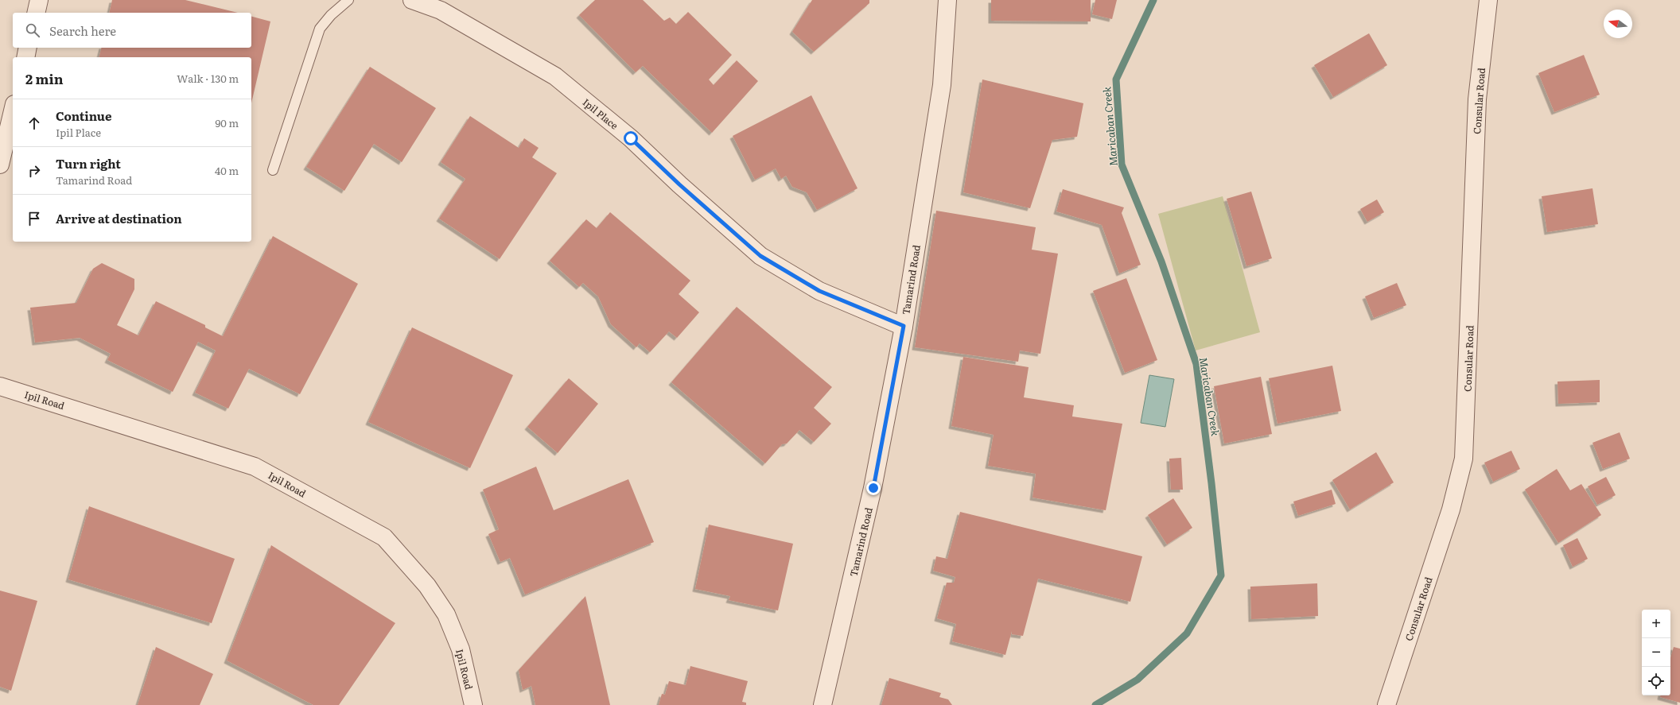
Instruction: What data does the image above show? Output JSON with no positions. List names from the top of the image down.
{
  "streets": {
    "street": [
      "Consular Road",
      "Ipil Place",
      "Tamarind Road",
      "Ipil Road"
    ]
  },
  "crossings": [
    ["Ipil Place", "Tamarind Road"]
  ],
  "water": ["Maricaban Creek"],
  "north": "left",
  "page": {
    "search": "Search here",
    "heading": ["2 min", "Walk · 130 m"],
    "list": [
      ["Continue", "Ipil Place", "90 m"],
      ["Turn right", "Tamarind Road", "40 m"],
      "Arrive at destination"
    ],
    "map_buttons": ["+", "−"]
  }
}
